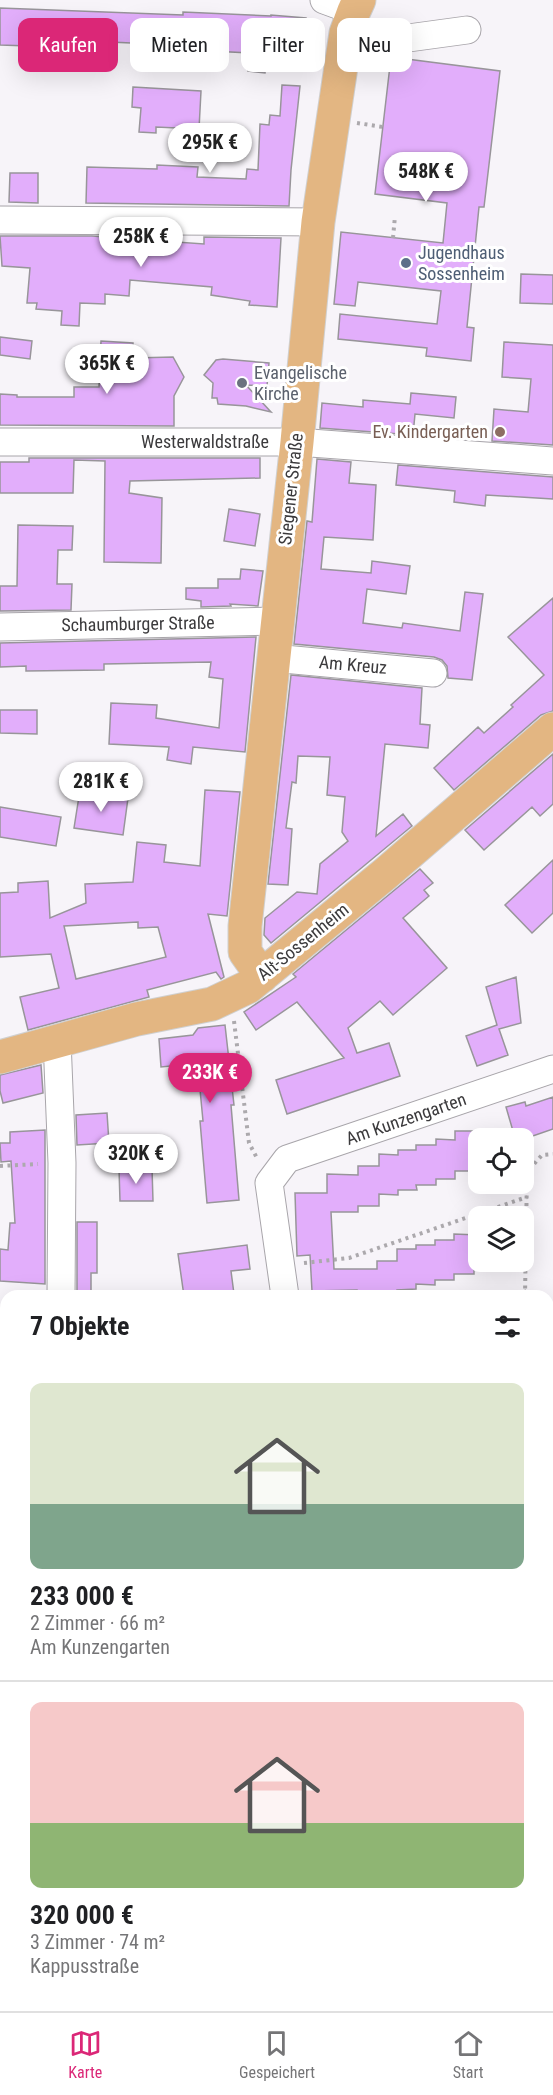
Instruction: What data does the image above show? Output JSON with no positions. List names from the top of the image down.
{
  "streets": {
    "main road": ["Siegener Straße", "Alt-Sossenheim"],
    "street": [
      "Westerwaldstraße",
      "Schaumburger Straße",
      "Am Kreuz",
      "Am Kunzengarten"
    ]
  },
  "crossings": [
    ["Westerwaldstraße", "Siegener Straße"],
    ["Siegener Straße", "Schaumburger Straße"],
    ["Siegener Straße", "Am Kreuz"],
    ["Siegener Straße", "Alt-Sossenheim"]
  ],
  "places": ["Jugendhaus Sossenheim", "Evangelische Kirche", "Ev. Kindergarten"],
  "page": {
    "chip": [
      "Kaufen",
      "Mieten",
      "Filter",
      "Neu"
    ],
    "price": [
      "295K €",
      "548K €",
      "258K €",
      "365K €",
      "281K €",
      "233K €",
      "320K €"
    ],
    "heading": "7 Objekte",
    "list": [
      {
        "name": "233 000 €",
        "note": "2 Zimmer · 66 m² · Am Kunzengarten"
      },
      {
        "name": "320 000 €",
        "note": "3 Zimmer · 74 m² · Kappusstraße"
      }
    ],
    "tabs": ["Karte", "Gespeichert", "Start"]
  }
}
